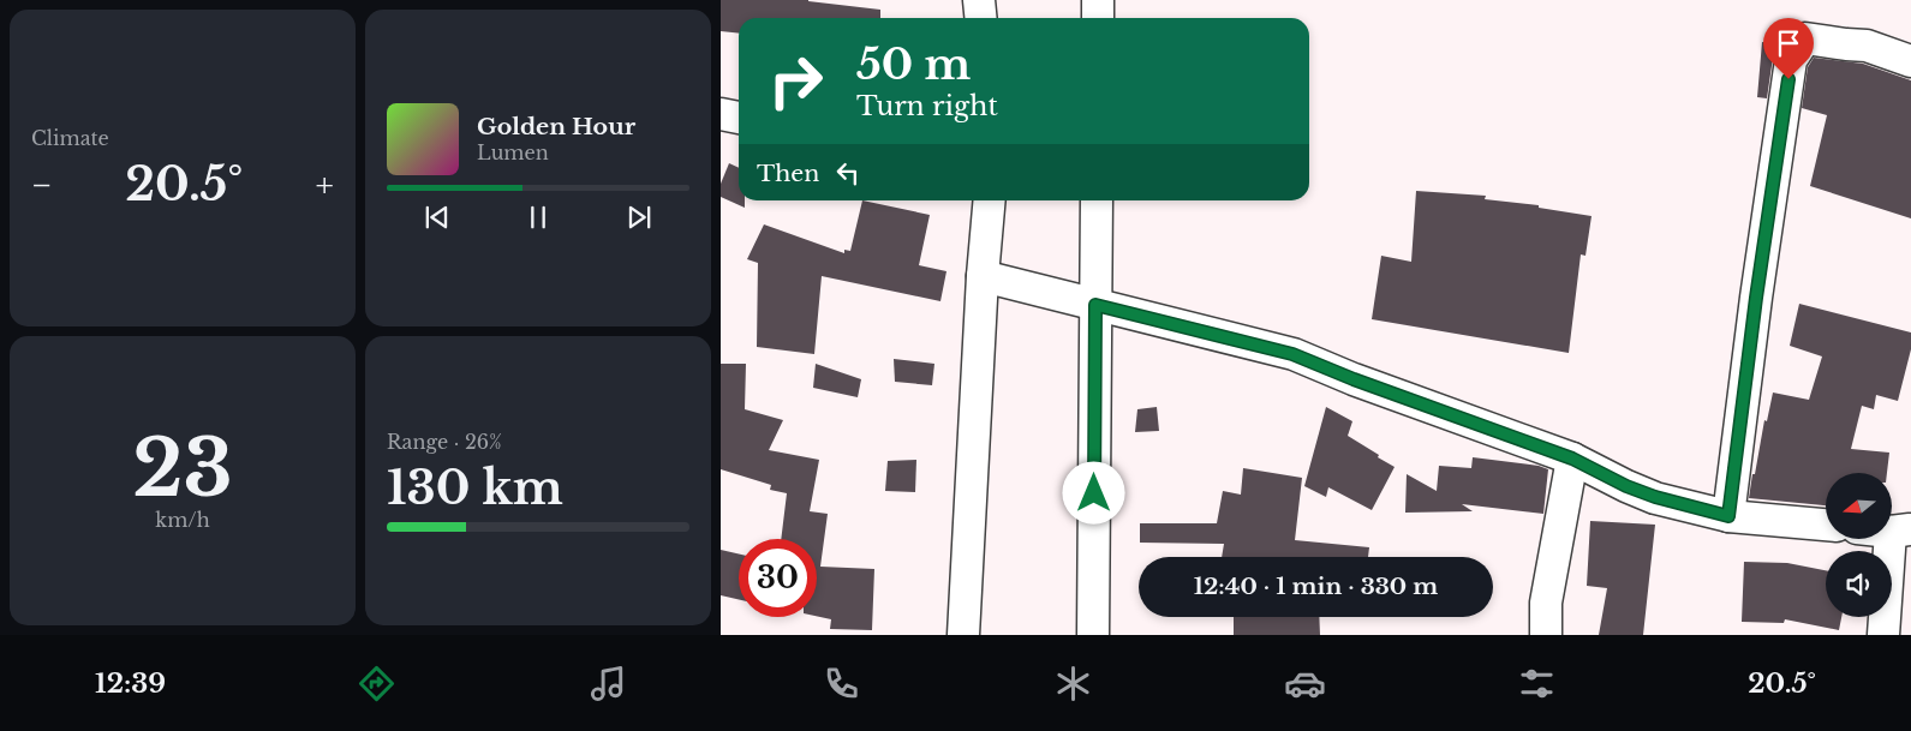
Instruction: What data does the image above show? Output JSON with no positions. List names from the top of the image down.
{
  "north": "left",
  "page": {
    "tile": [
      "Climate",
      ["23", "km/h"],
      ["Range · 26%", "130 km"]
    ],
    "turn": ["50 m", "Turn right"],
    "song": ["Golden Hour", "Lumen"],
    "then": "Then",
    "heat": ["−", "20.5°", "+"],
    "limit": "30",
    "trip": "12:40 · 1 min · 330 m",
    "tabs": ["12:39", "20.5°"]
  }
}
